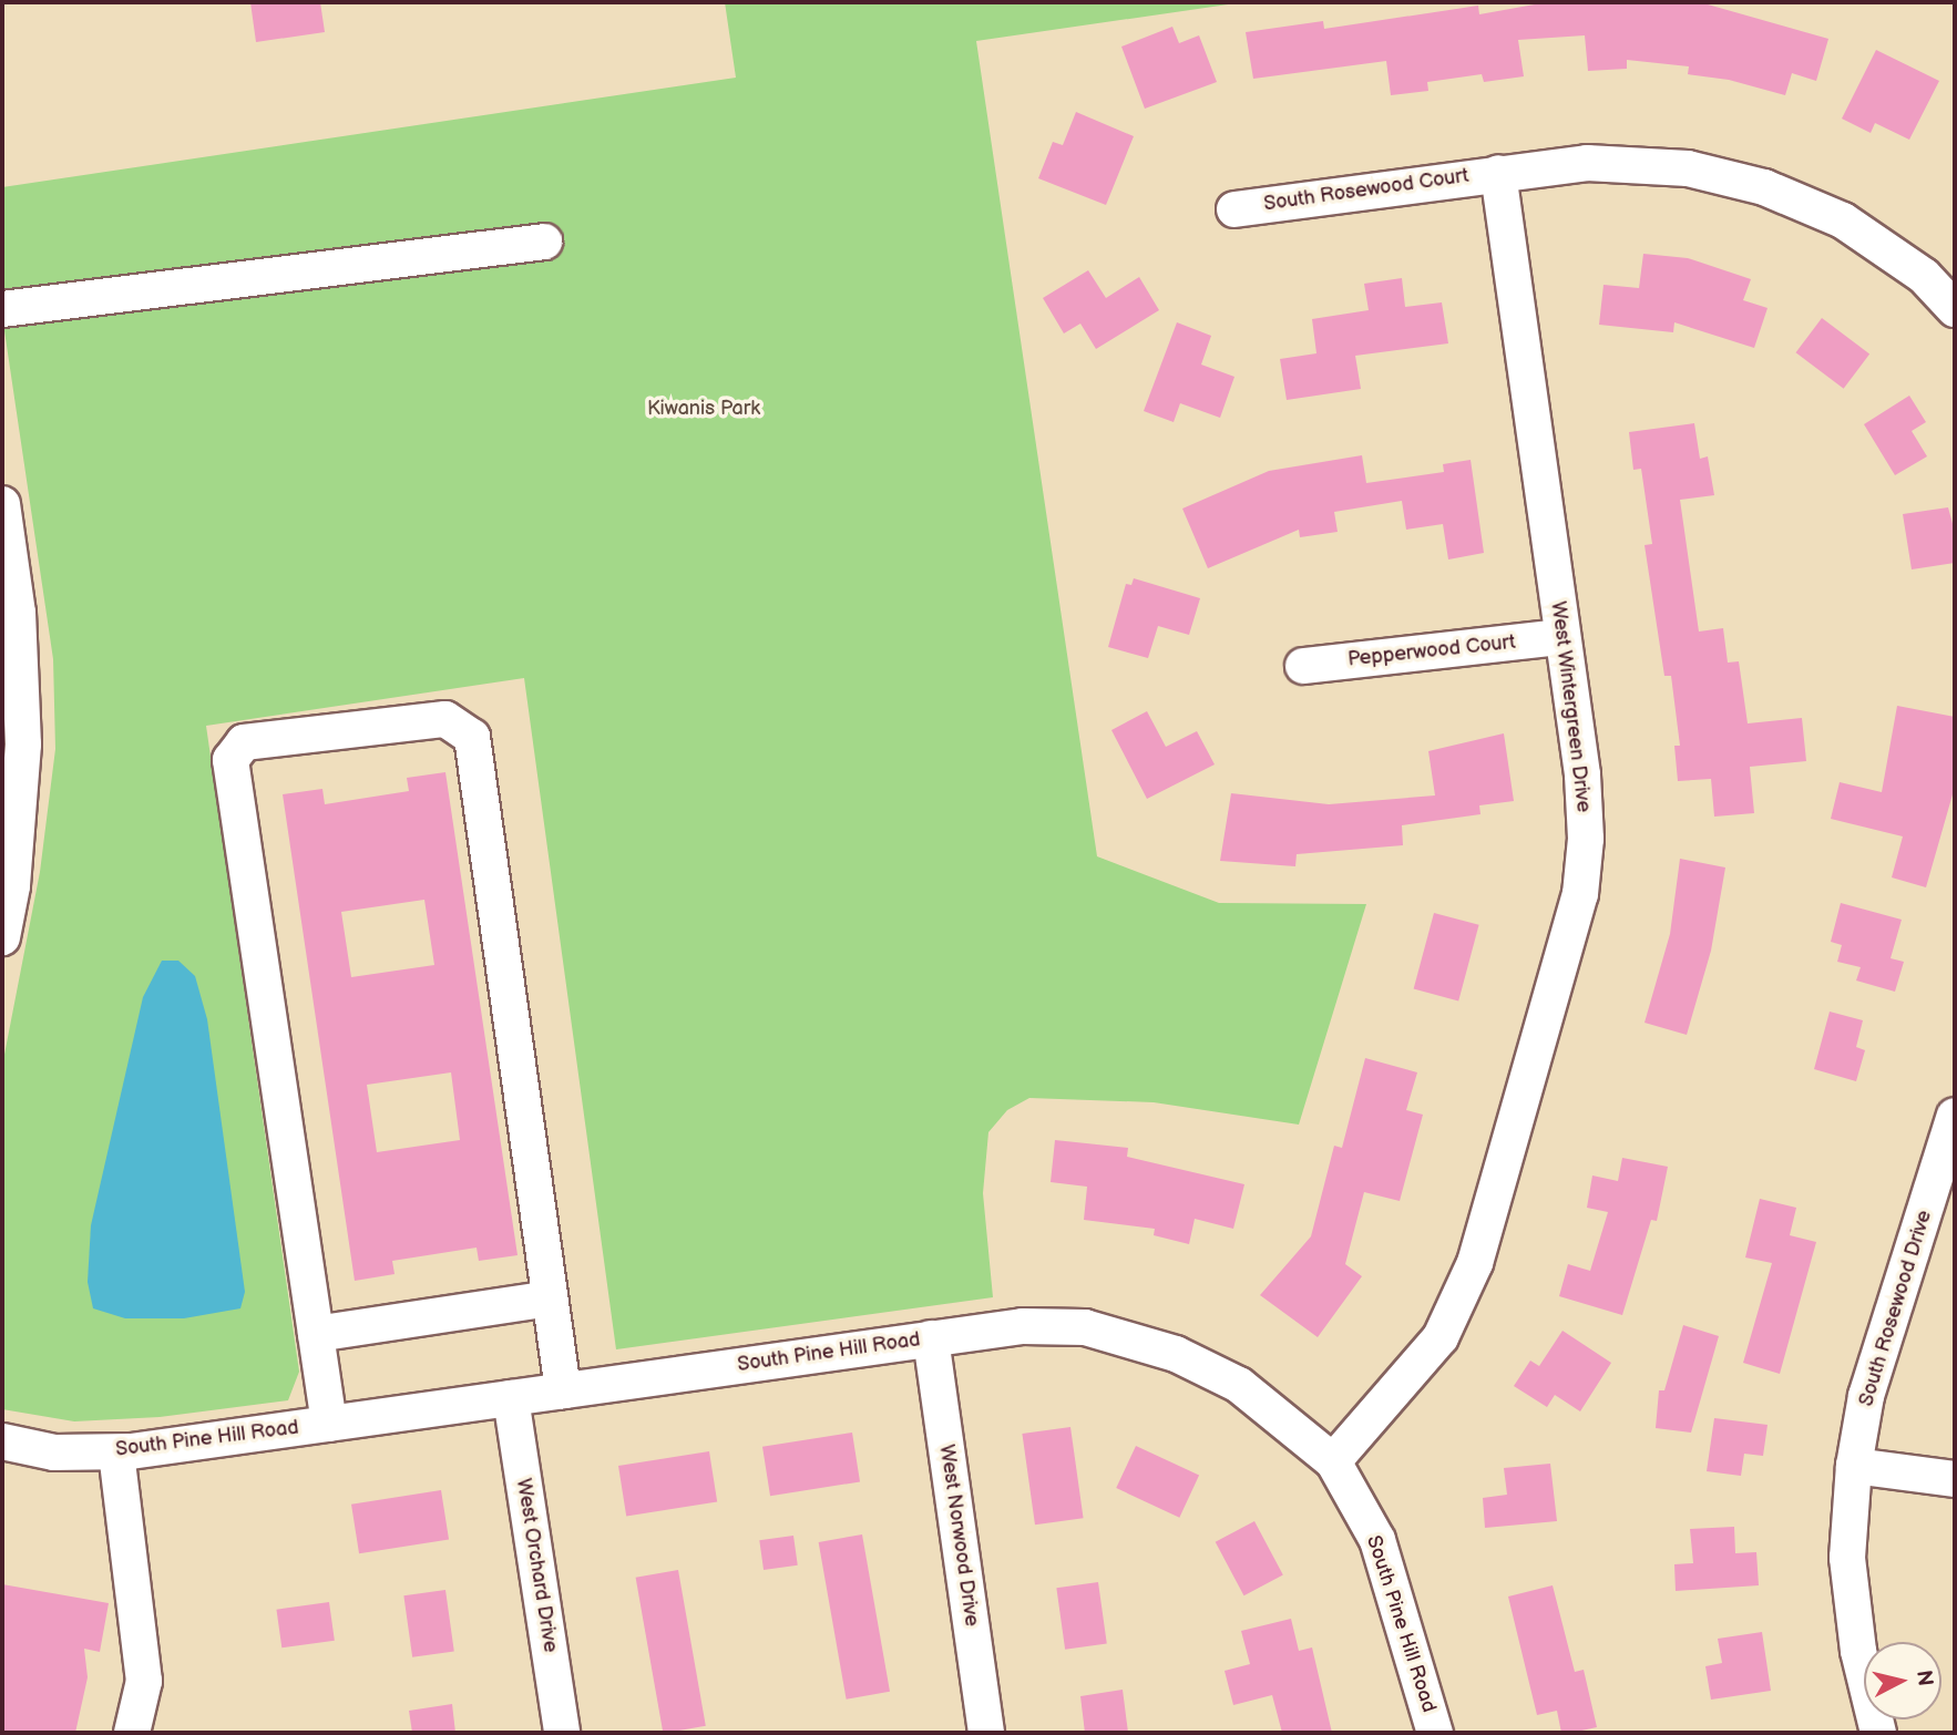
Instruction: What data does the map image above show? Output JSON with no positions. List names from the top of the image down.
{
  "streets": {
    "street": [
      "South Rosewood Court",
      "Pepperwood Court",
      "West Wintergreen Drive",
      "South Rosewood Drive",
      "South Pine Hill Road",
      "West Norwood Drive",
      "West Orchard Drive"
    ]
  },
  "crossings": [
    ["South Rosewood Court", "West Wintergreen Drive"],
    ["Pepperwood Court", "West Wintergreen Drive"],
    ["West Wintergreen Drive", "South Pine Hill Road"],
    ["South Pine Hill Road", "West Norwood Drive"],
    ["South Pine Hill Road", "West Orchard Drive"]
  ],
  "parks": ["Kiwanis Park"],
  "north": "right"
}
